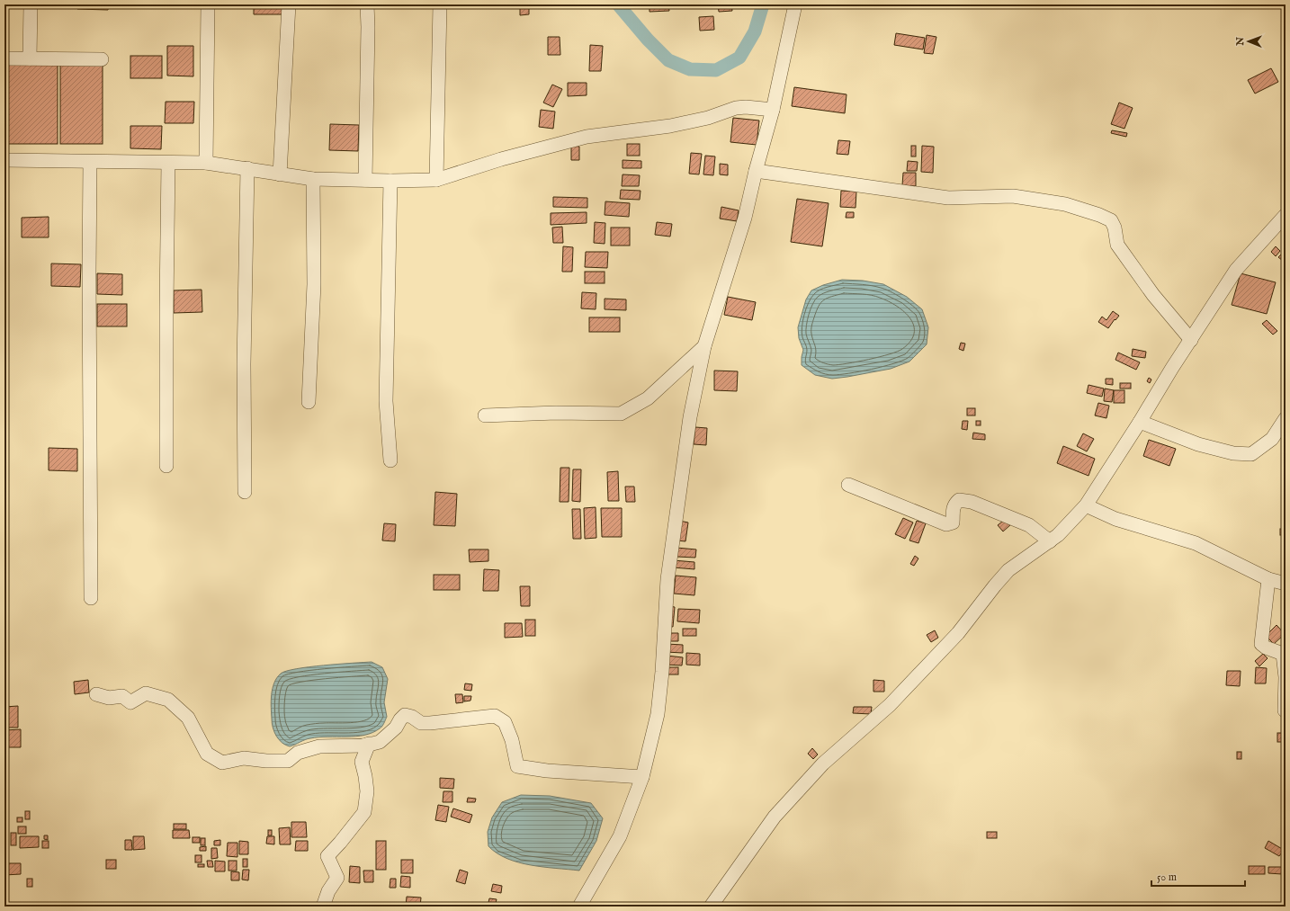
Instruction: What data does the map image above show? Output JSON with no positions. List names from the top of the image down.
{
  "scale_bar": "50 m",
  "north": "left"
}
